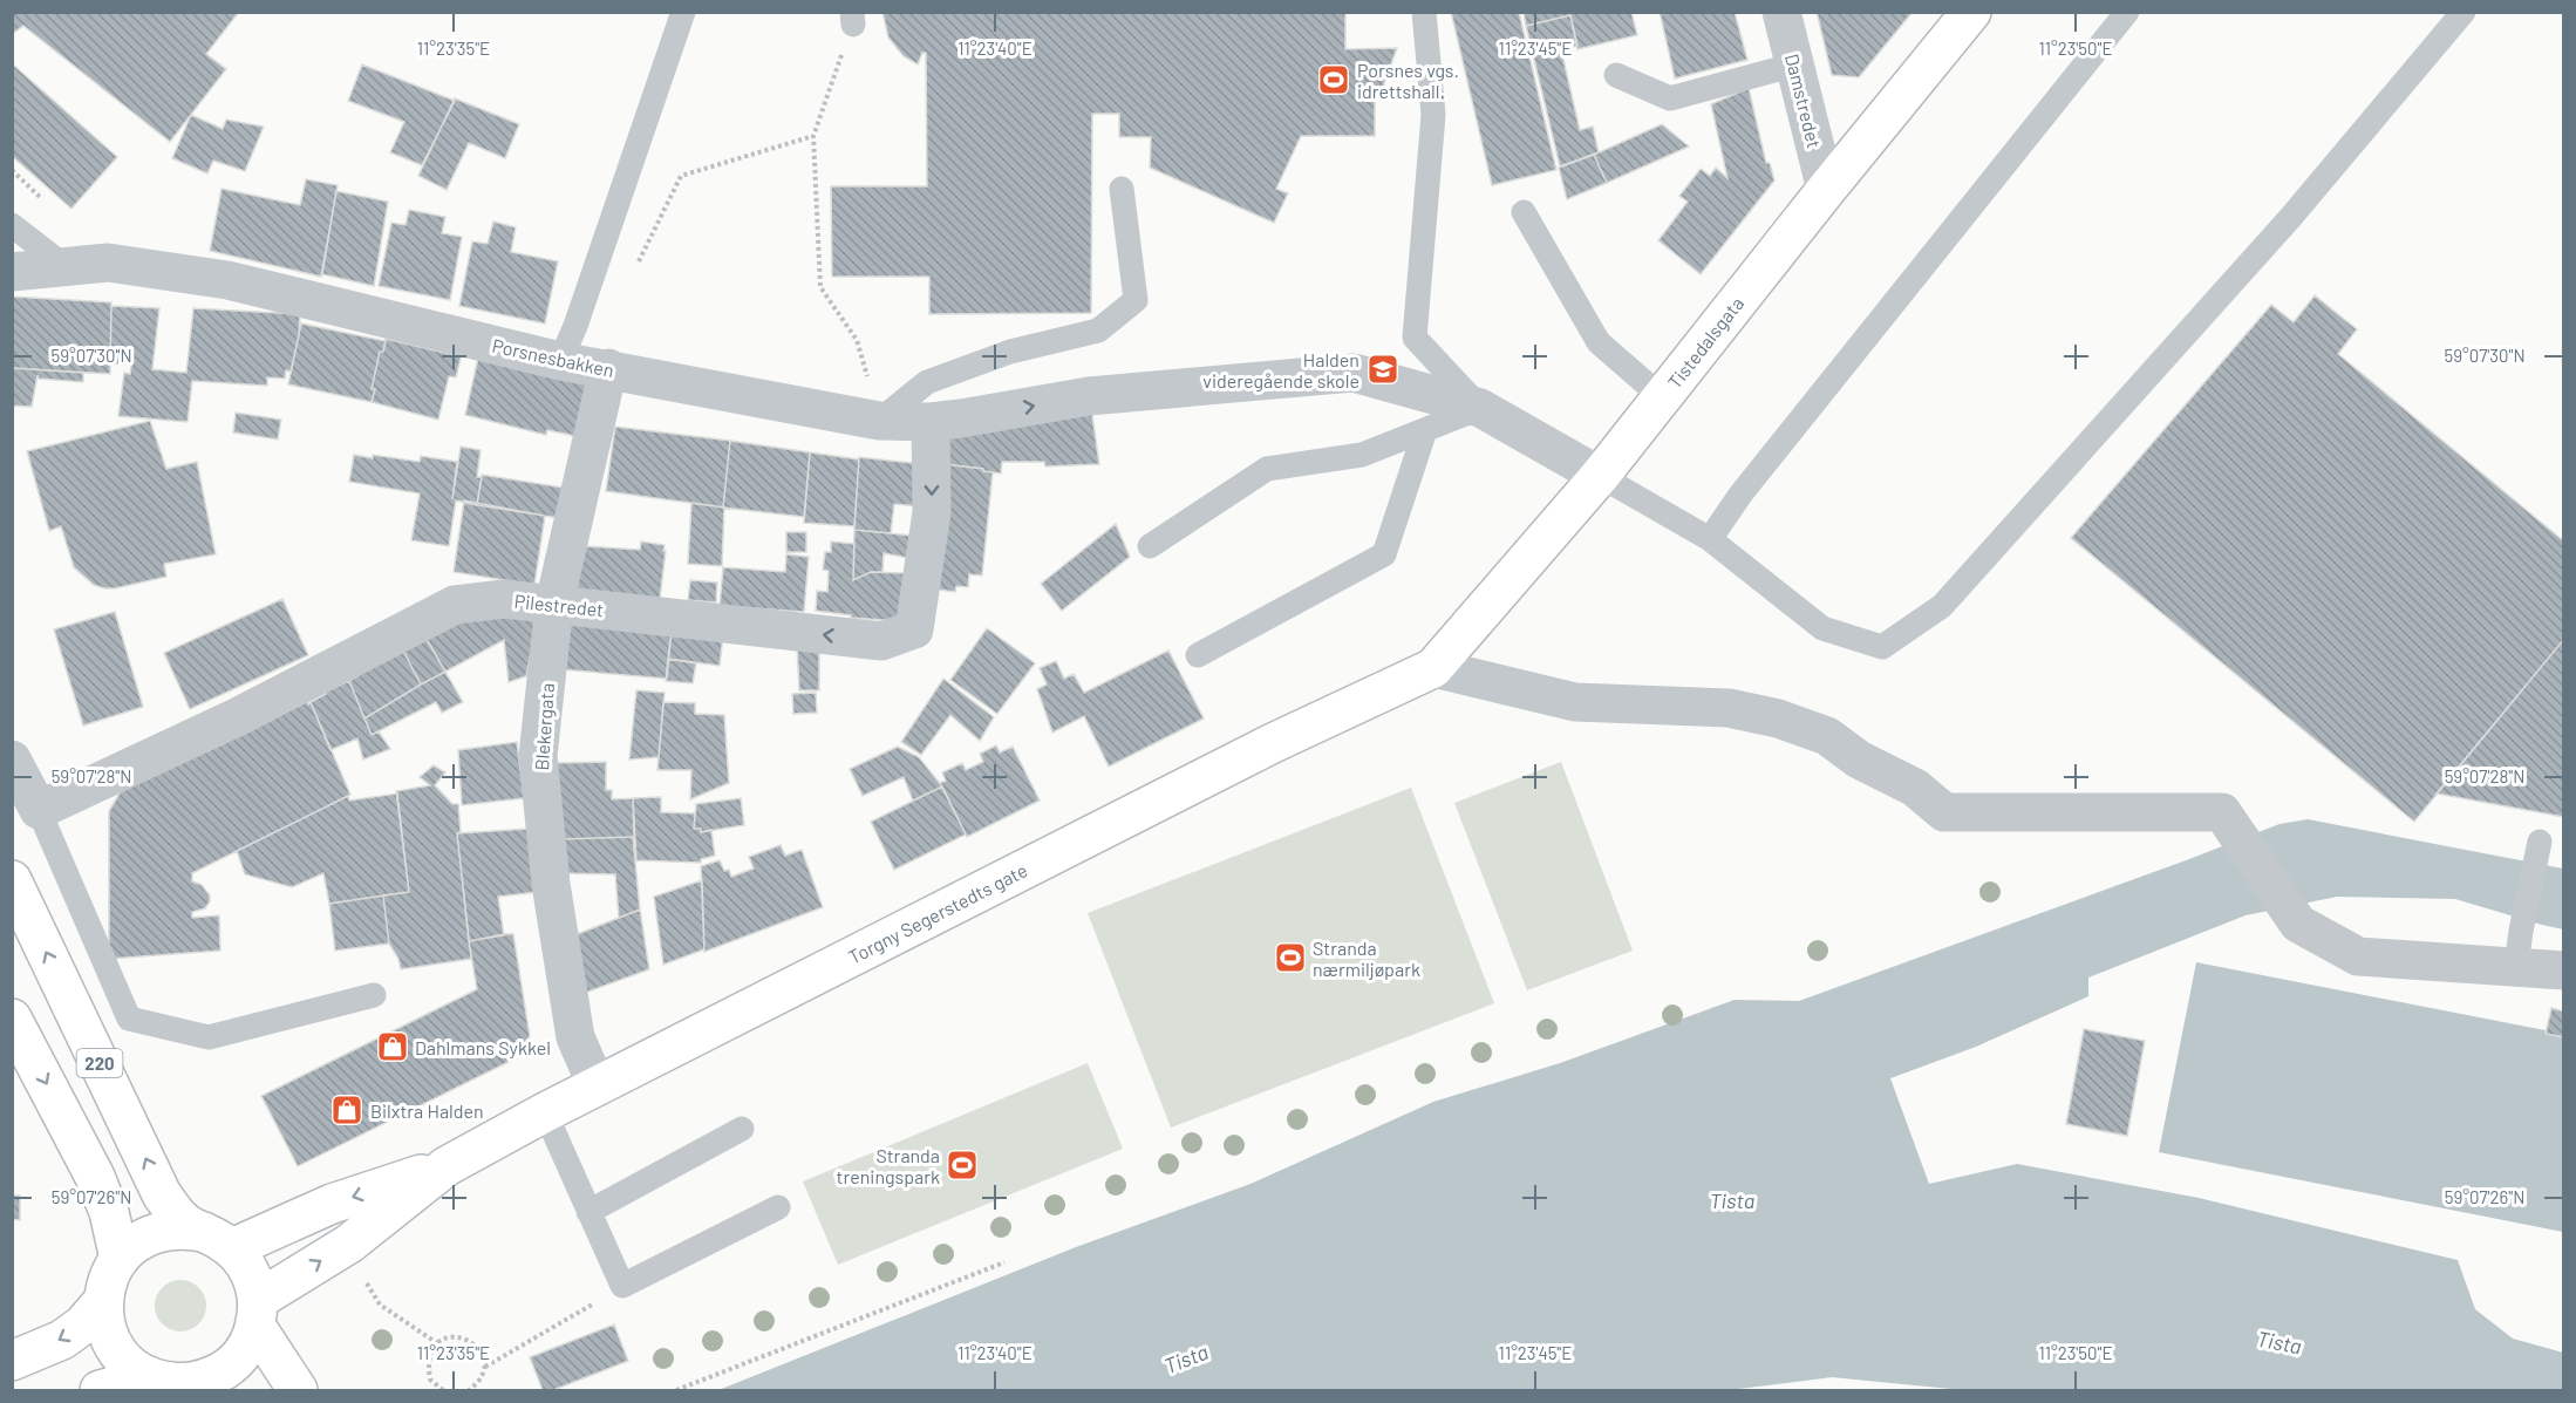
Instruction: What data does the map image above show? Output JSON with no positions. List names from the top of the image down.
{
  "streets": {
    "street": [
      "Damstredet",
      "Tistedalsgata",
      "Porsnesbakken",
      "Pilestredet",
      "Blekergata",
      "Torgny Segerstedts gate",
      "220"
    ]
  },
  "crossings": [
    ["Damstredet", "Tistedalsgata"],
    ["Tistedalsgata", "Torgny Segerstedts gate"],
    ["Porsnesbakken", "Pilestredet"],
    ["Porsnesbakken", "Blekergata"],
    ["Pilestredet", "Blekergata"],
    ["Blekergata", "Torgny Segerstedts gate"],
    ["Torgny Segerstedts gate", "220"]
  ],
  "one_way": ["Porsnesbakken"],
  "water": ["Tista"],
  "places": {
    "sports": ["Porsnes vgs. idrettshall.", "Stranda nærmiljøpark", "Stranda treningspark"],
    "school or university": ["Halden videregående skole"],
    "shop": ["Dahlmans Sykkel", "Bilxtra Halden"]
  },
  "coordinates": [
    "11°23'35\"E",
    "11°23'40\"E",
    "11°23'45\"E",
    "11°23'50\"E",
    "59°07'30\"N",
    "59°07'28\"N",
    "59°07'26\"N"
  ]
}
